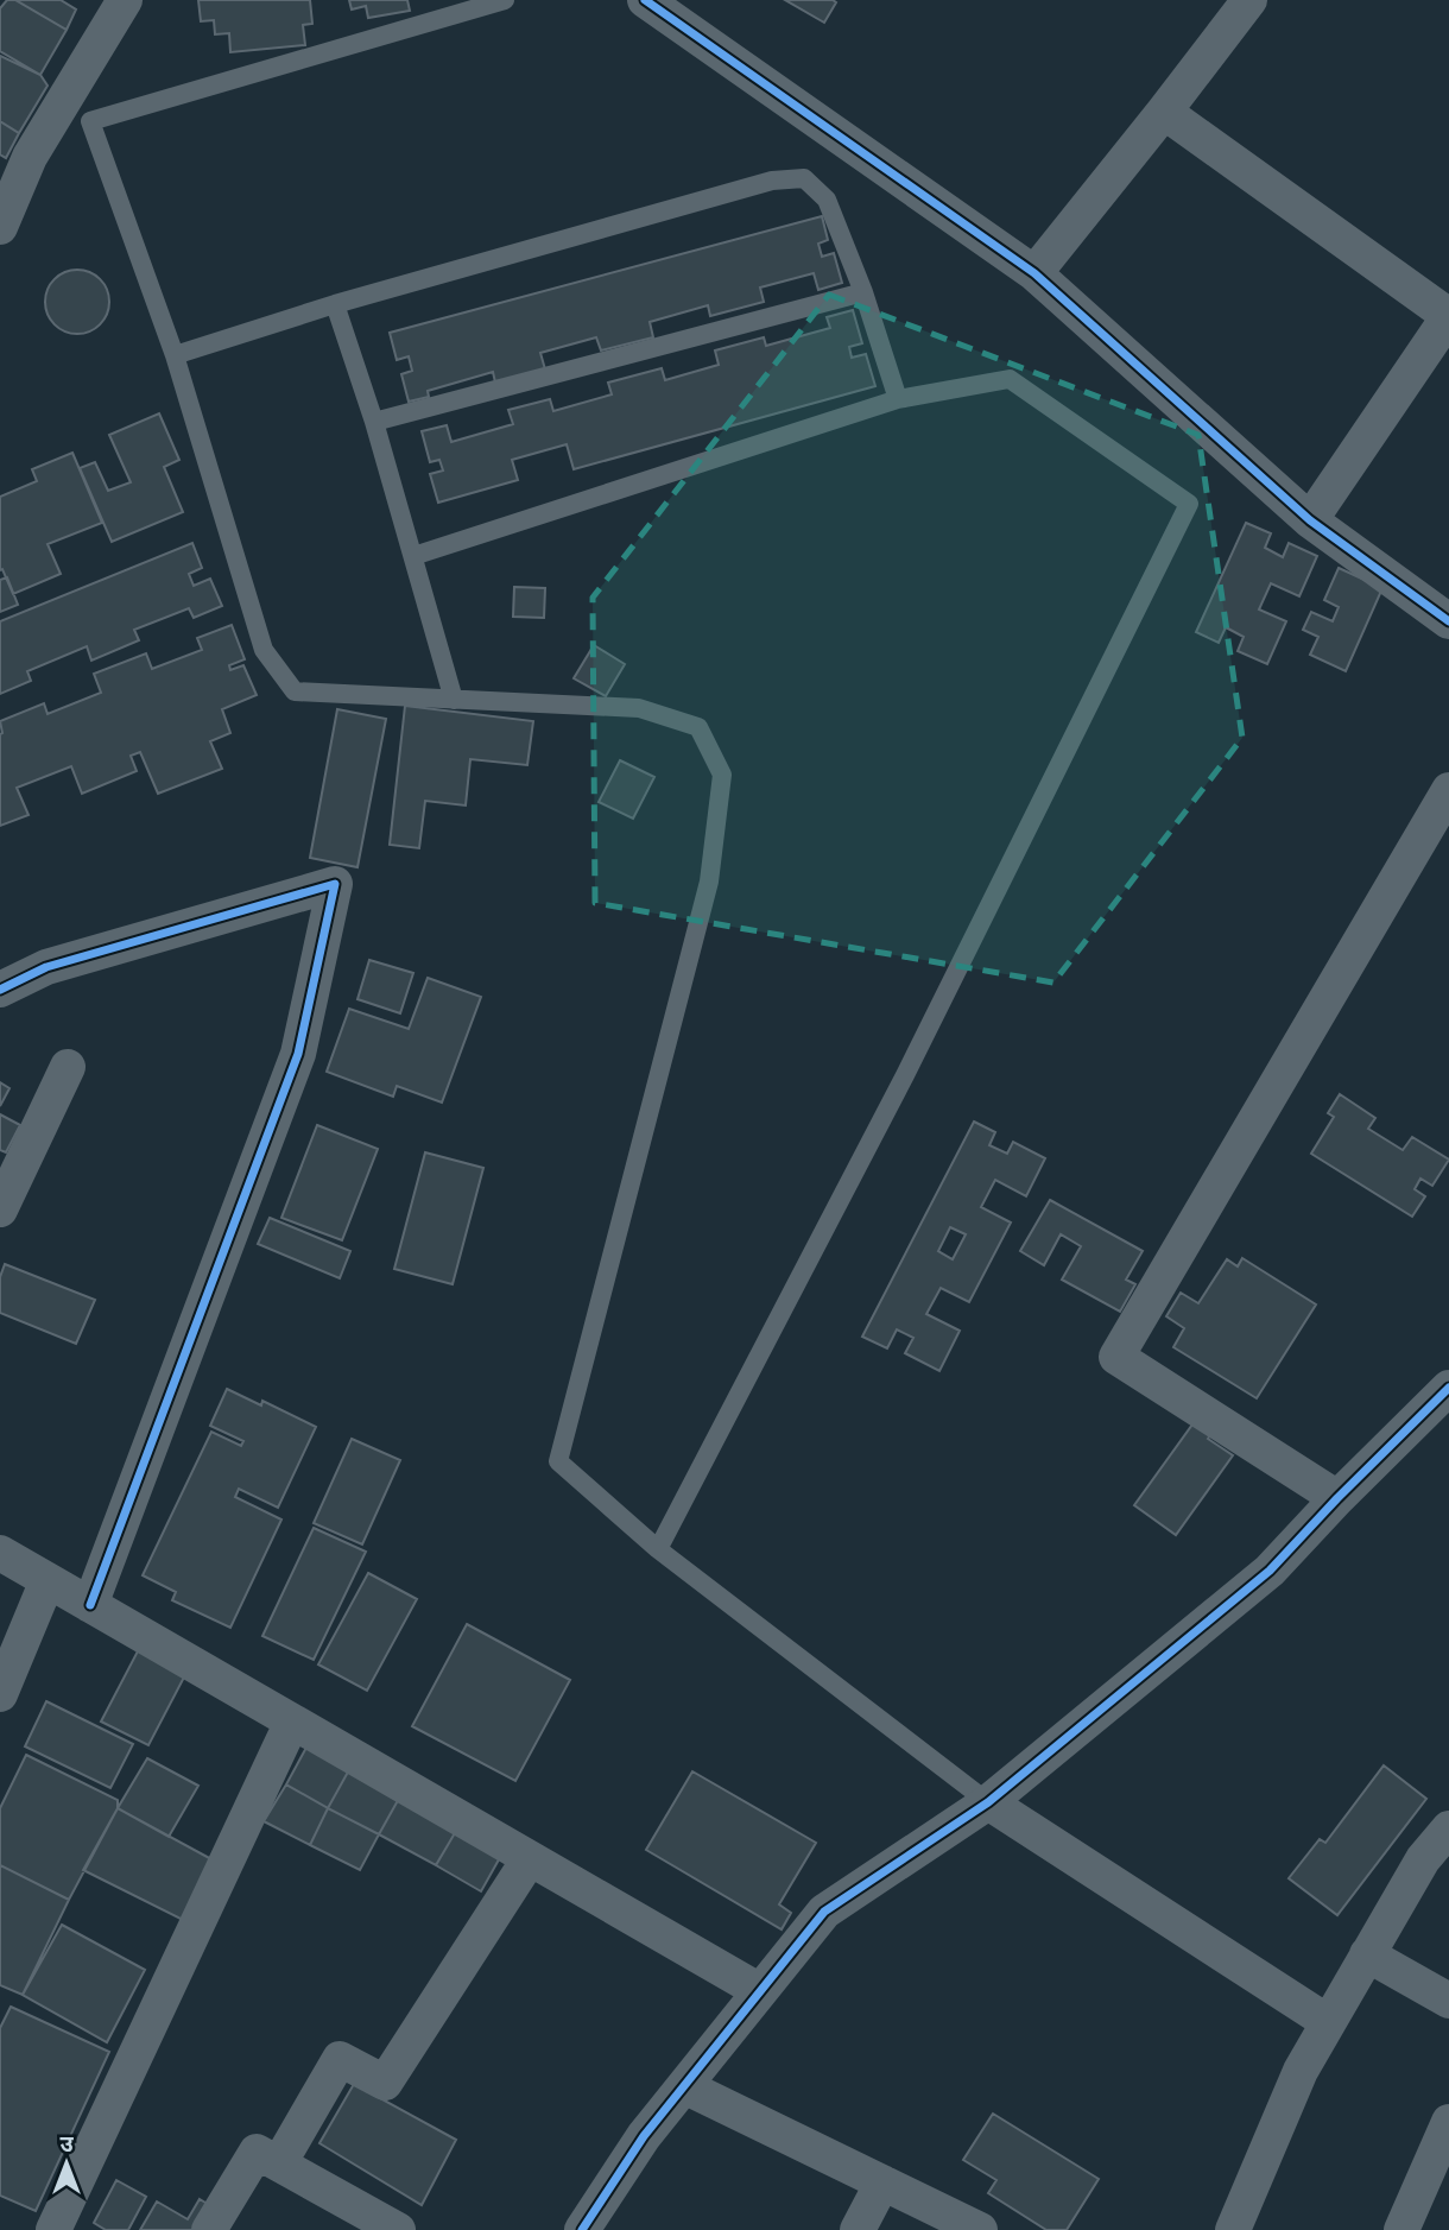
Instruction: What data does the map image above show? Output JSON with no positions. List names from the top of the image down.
{
  "north": "top"
}
